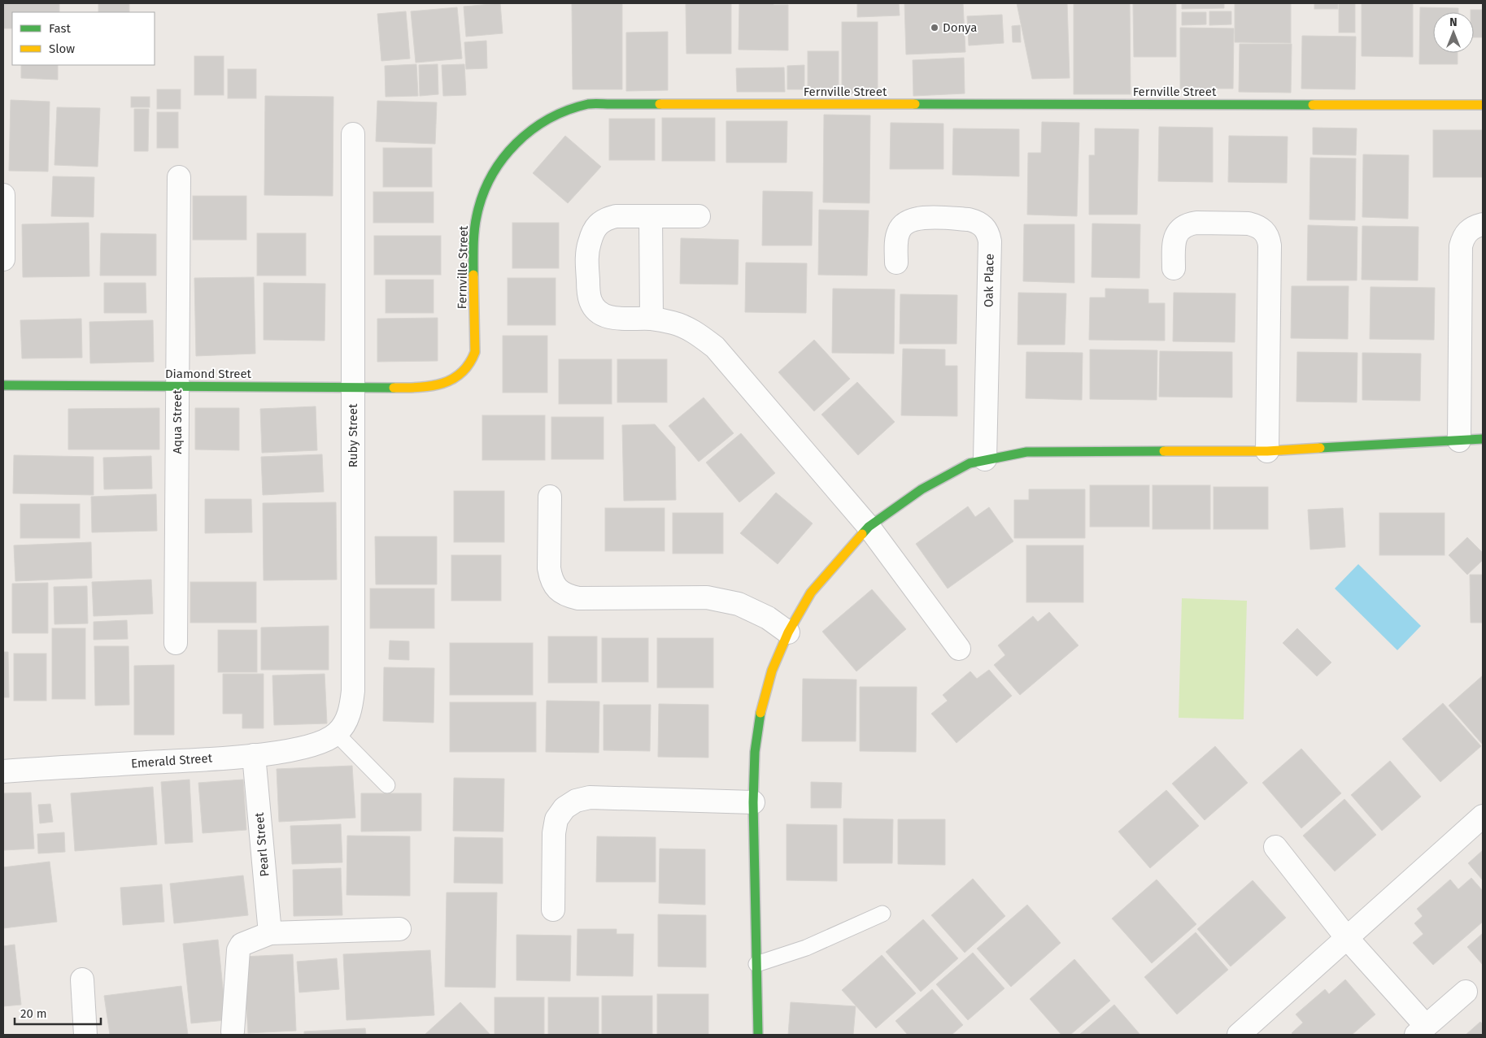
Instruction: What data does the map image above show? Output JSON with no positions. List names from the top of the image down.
{
  "streets": {
    "street": [
      "Fernville Street",
      "Oak Place",
      "Diamond Street",
      "Aqua Street",
      "Ruby Street",
      "Emerald Street",
      "Pearl Street"
    ]
  },
  "crossings": [
    ["Fernville Street", "Diamond Street"],
    ["Diamond Street", "Aqua Street"],
    ["Diamond Street", "Ruby Street"],
    ["Ruby Street", "Emerald Street"],
    ["Emerald Street", "Pearl Street"]
  ],
  "places": ["Donya"],
  "legend": ["Fast", "Slow"],
  "scale_bar": "20 m",
  "north": "top"
}
